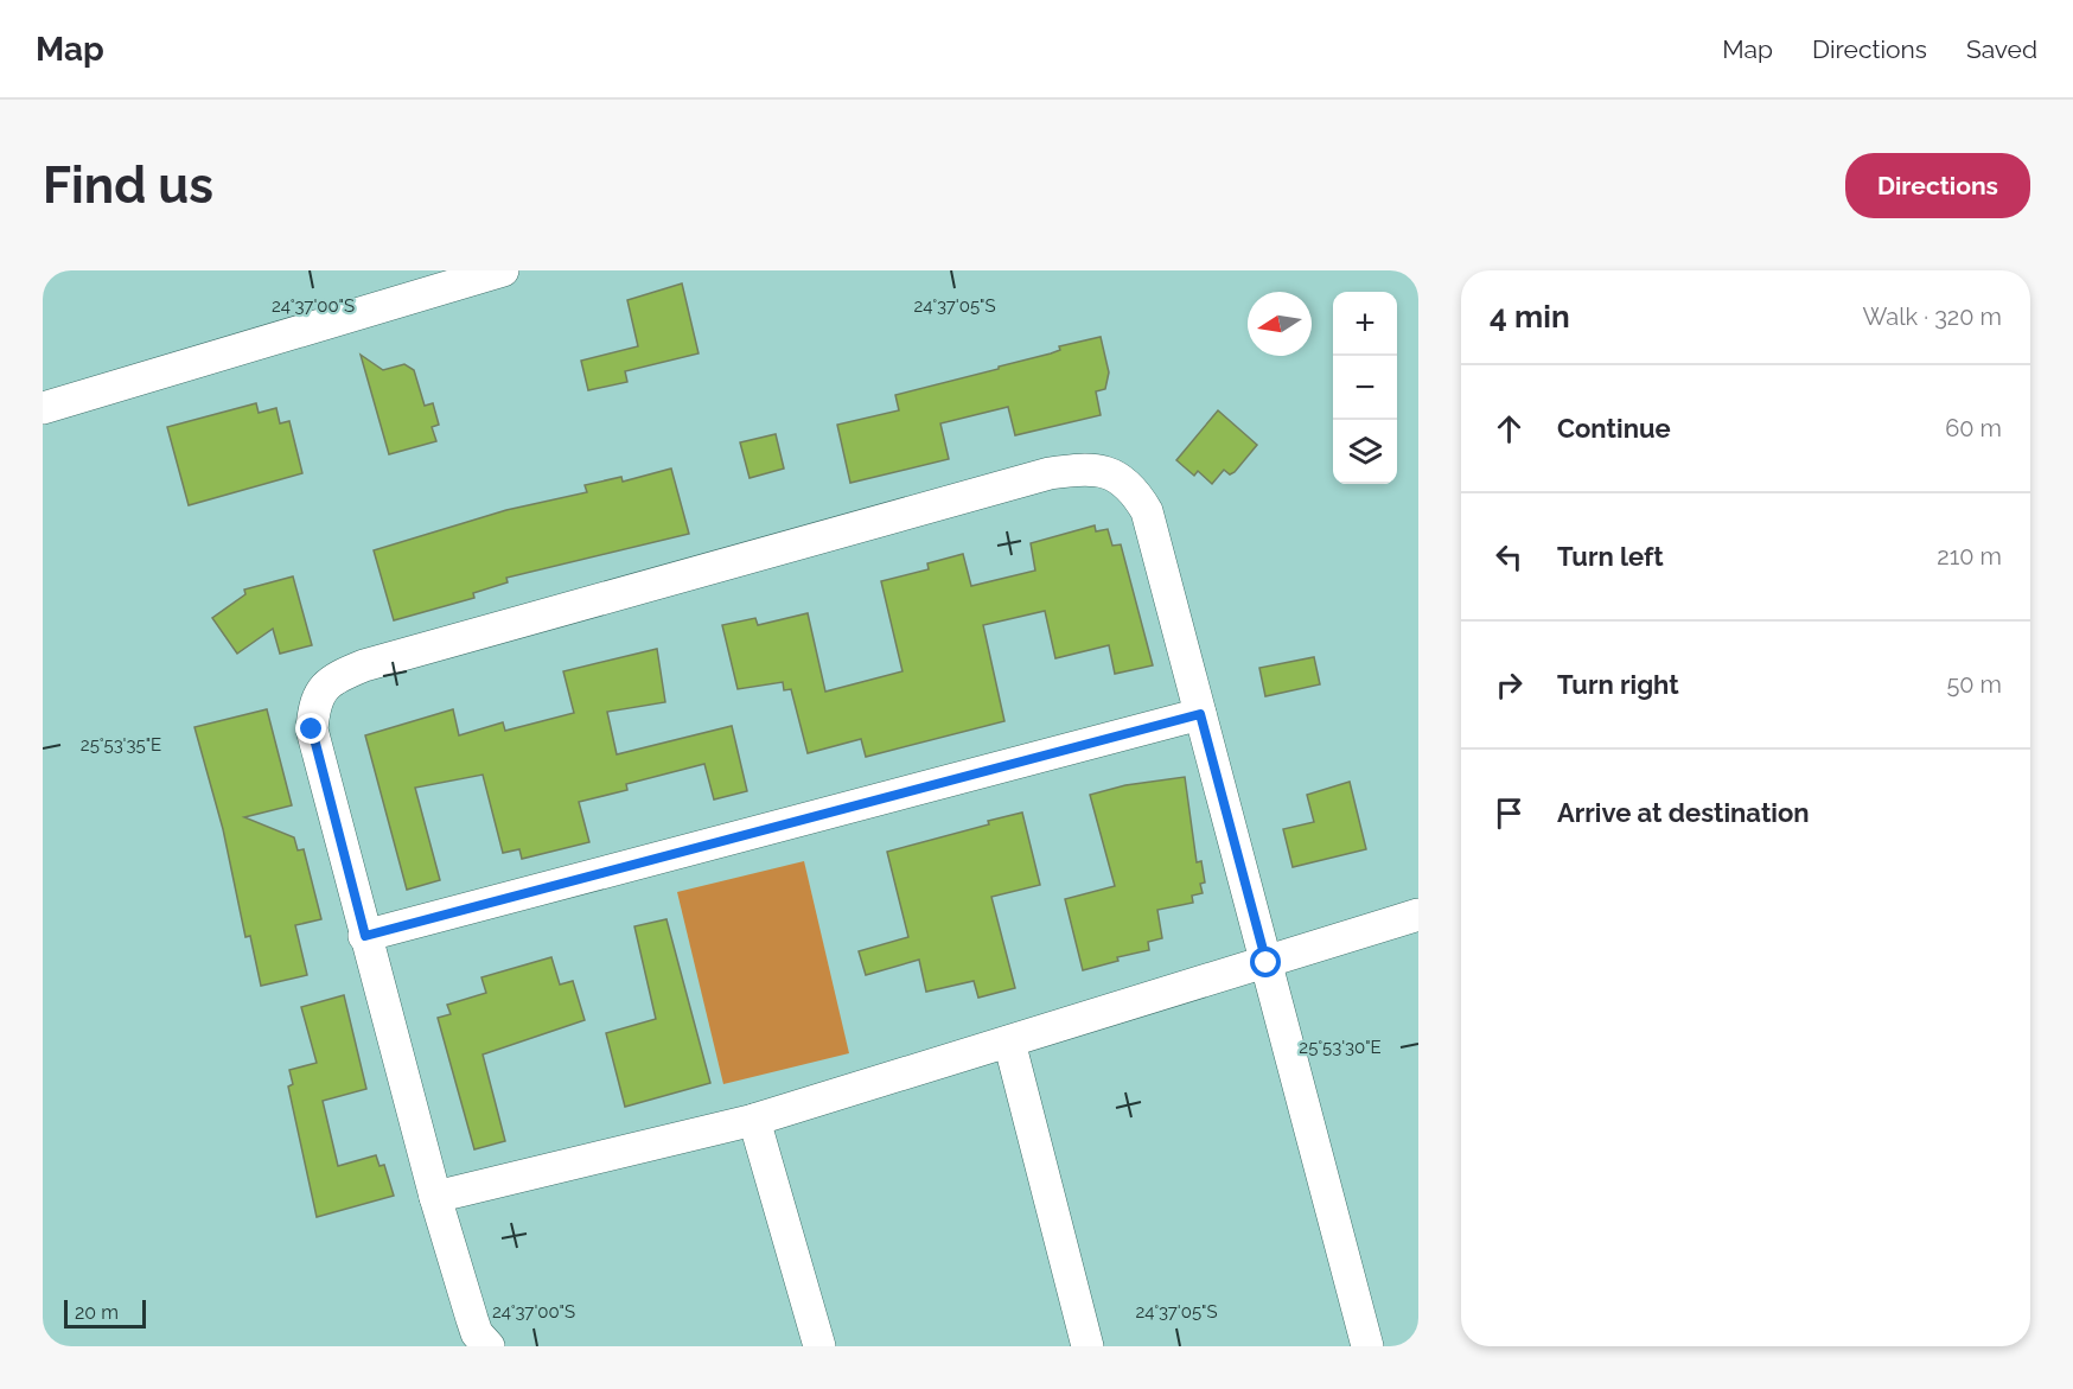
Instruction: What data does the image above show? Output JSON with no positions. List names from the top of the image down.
{
  "scale_bar": "20 m",
  "north": "left",
  "page": {
    "header": "Map",
    "nav": ["Map", "Directions", "Saved"],
    "buttons": "Directions",
    "title": "Find us",
    "heading": ["4 min", "Walk · 320 m"],
    "map_buttons": ["+", "−"],
    "list": [
      ["Continue", "60 m"],
      ["Turn left", "210 m"],
      ["Turn right", "50 m"],
      "Arrive at destination"
    ],
    "scale": "20 m"
  },
  "coordinates": [
    "24°37'00\"S",
    "24°37'05\"S",
    "25°53'35\"E",
    "25°53'30\"E"
  ]
}
